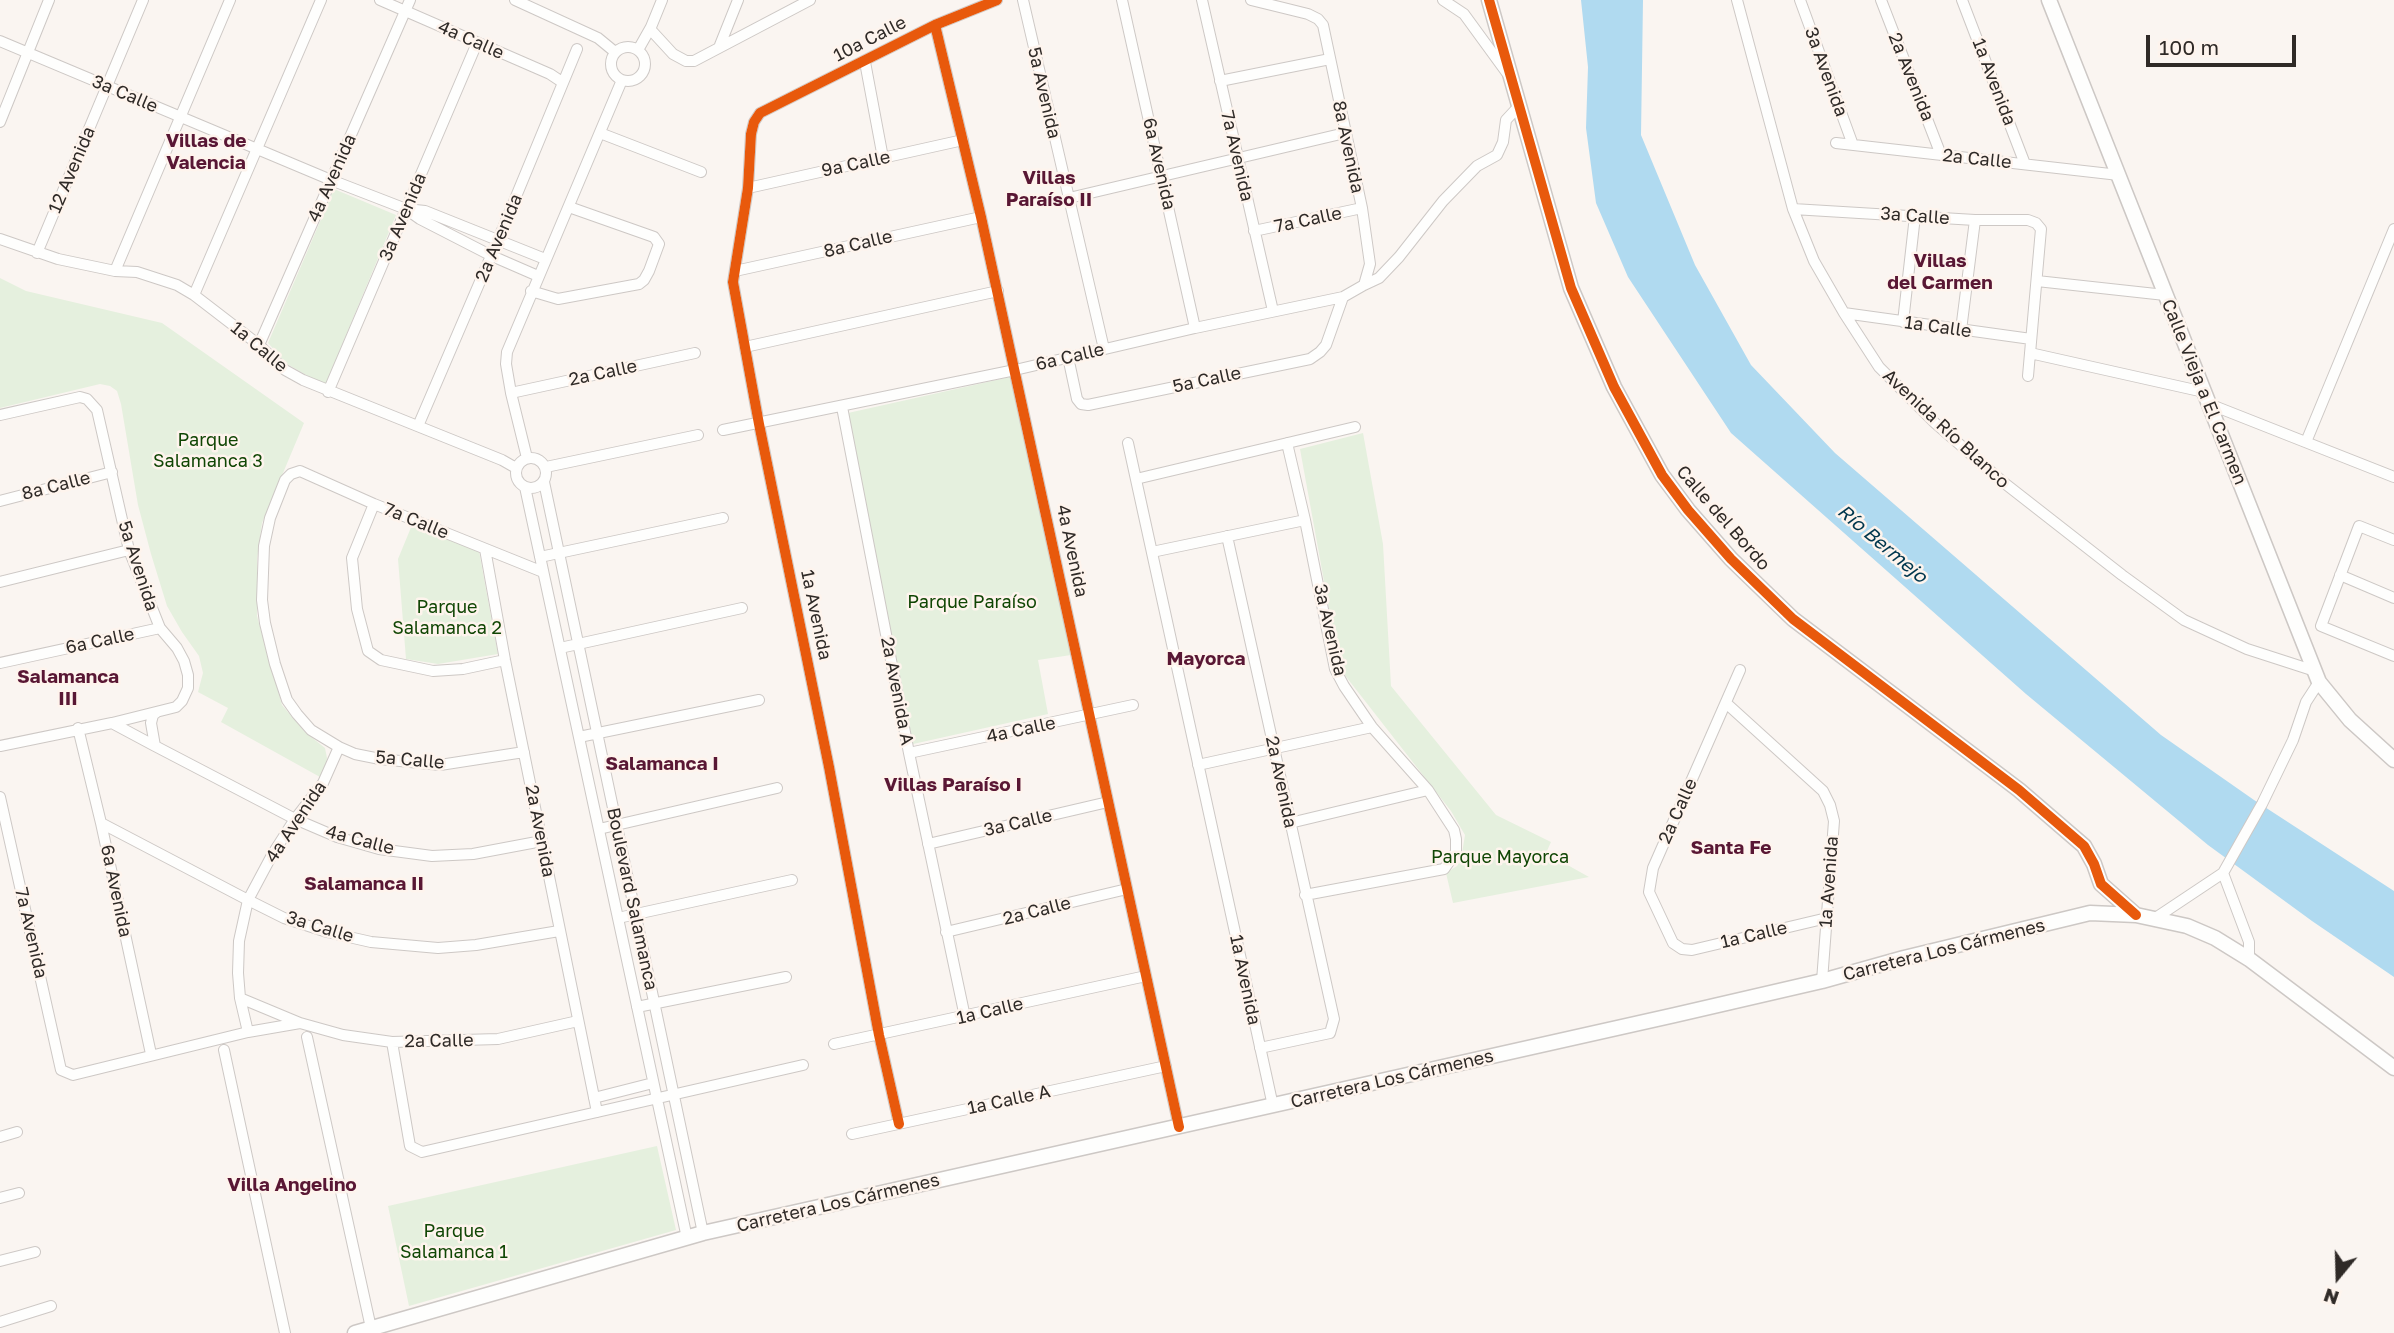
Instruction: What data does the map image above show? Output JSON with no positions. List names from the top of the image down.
{
  "streets": {
    "main road": ["Calle Vieja a El Carmen", "Calle del Bordo", "Carretera Los Cármenes"],
    "street": [
      "10a Calle",
      "4a Calle",
      "3a Avenida",
      "2a Avenida",
      "1a Avenida",
      "5a Avenida",
      "3a Calle",
      "8a Avenida",
      "7a Avenida",
      "2a Calle",
      "9a Calle",
      "6a Avenida",
      "12 Avenida",
      "4a Avenida",
      "7a Calle",
      "8a Calle",
      "1a Calle",
      "6a Calle",
      "5a Calle",
      "Avenida Río Blanco",
      "2a Avenida A",
      "Boulevard Salamanca",
      "1a Calle A"
    ]
  },
  "crossings": [
    ["10a Calle", "1a Avenida"],
    ["10a Calle", "4a Avenida"],
    ["4a Calle", "3a Avenida"],
    ["4a Calle", "2a Avenida"],
    ["4a Calle", "4a Avenida"],
    ["4a Calle", "2a Avenida A"],
    ["3a Avenida", "2a Avenida"],
    ["3a Avenida", "3a Calle"],
    ["3a Avenida", "2a Calle"],
    ["3a Avenida", "1a Calle"],
    ["2a Avenida", "1a Avenida"],
    ["2a Avenida", "3a Calle"],
    ["2a Avenida", "2a Calle"],
    ["2a Avenida", "7a Calle"],
    ["2a Avenida", "1a Calle"],
    ["2a Avenida", "5a Calle"],
    ["1a Avenida", "2a Calle"],
    ["1a Avenida", "9a Calle"],
    ["1a Avenida", "8a Calle"],
    ["1a Avenida", "1a Calle"],
    ["1a Avenida", "6a Calle"],
    ["1a Avenida", "Carretera Los Cármenes"],
    ["1a Avenida", "1a Calle A"],
    ["5a Avenida", "8a Calle"],
    ["5a Avenida", "6a Calle"],
    ["3a Calle", "6a Avenida"],
    ["3a Calle", "12 Avenida"],
    ["3a Calle", "4a Avenida"],
    ["3a Calle", "Avenida Río Blanco"],
    ["3a Calle", "2a Avenida A"],
    ["8a Avenida", "7a Calle"],
    ["8a Avenida", "6a Calle"],
    ["7a Avenida", "2a Calle"],
    ["7a Avenida", "7a Calle"],
    ["7a Avenida", "6a Calle"],
    ["2a Calle", "6a Avenida"],
    ["2a Calle", "4a Avenida"],
    ["2a Calle", "1a Calle"],
    ["2a Calle", "Calle Vieja a El Carmen"],
    ["2a Calle", "2a Avenida A"],
    ["9a Calle", "4a Avenida"],
    ["6a Avenida", "6a Calle"],
    ["12 Avenida", "1a Calle"],
    ["4a Avenida", "7a Calle"],
    ["4a Avenida", "8a Calle"],
    ["4a Avenida", "1a Calle"],
    ["4a Avenida", "6a Calle"],
    ["4a Avenida", "5a Calle"],
    ["4a Avenida", "Carretera Los Cármenes"],
    ["4a Avenida", "1a Calle A"],
    ["7a Calle", "5a Calle"],
    ["7a Calle", "Boulevard Salamanca"],
    ["1a Calle", "Avenida Río Blanco"],
    ["1a Calle", "2a Avenida A"],
    ["1a Calle", "Boulevard Salamanca"],
    ["6a Calle", "5a Calle"],
    ["6a Calle", "Calle del Bordo"],
    ["6a Calle", "2a Avenida A"],
    ["Calle Vieja a El Carmen", "Avenida Río Blanco"],
    ["Calle del Bordo", "Carretera Los Cármenes"],
    ["Boulevard Salamanca", "Carretera Los Cármenes"]
  ],
  "districts": [
    "Villas de Valencia",
    "Villas Paraíso II",
    "Villas del Carmen",
    "Mayorca",
    "Salamanca III",
    "Salamanca I",
    "Villas Paraíso I",
    "Santa Fe",
    "Salamanca II",
    "Villa Angelino"
  ],
  "water": ["Río Bermejo"],
  "parks": [
    "Parque Salamanca 3",
    "Parque Paraíso",
    "Parque Salamanca 2",
    "Parque Mayorca",
    "Parque Salamanca 1"
  ],
  "scale_bar": "100 m",
  "north": "bottom"
}
